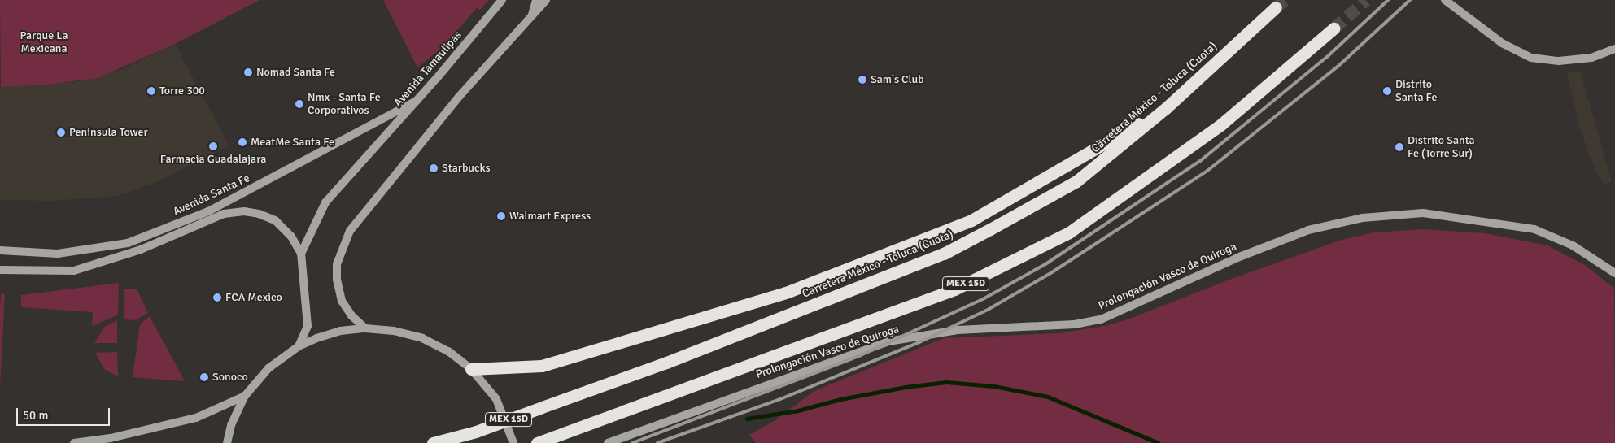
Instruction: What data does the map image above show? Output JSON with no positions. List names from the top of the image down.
{
  "streets": {
    "highway": ["Carretera México - Toluca (Cuota)", "MEX 15D"],
    "street": ["Avenida Tamaulipas", "Avenida Santa Fe", "Prolongación Vasco de Quiroga"]
  },
  "crossings": [
    ["Avenida Tamaulipas", "Avenida Santa Fe"]
  ],
  "parks": ["Parque La Mexicana"],
  "places": [
    "Nomad Santa Fe",
    "Sam's Club",
    "Torre 300",
    "Distrito Santa Fe",
    "Nmx - Santa Fe Corporativos",
    "Península Tower",
    "MeatMe Santa Fe",
    "Farmacia Guadalajara",
    "Distrito Santa Fe (Torre Sur)",
    "Starbucks",
    "Walmart Express",
    "FCA Mexico",
    "Sonoco"
  ],
  "scale_bar": "50 m"
}
